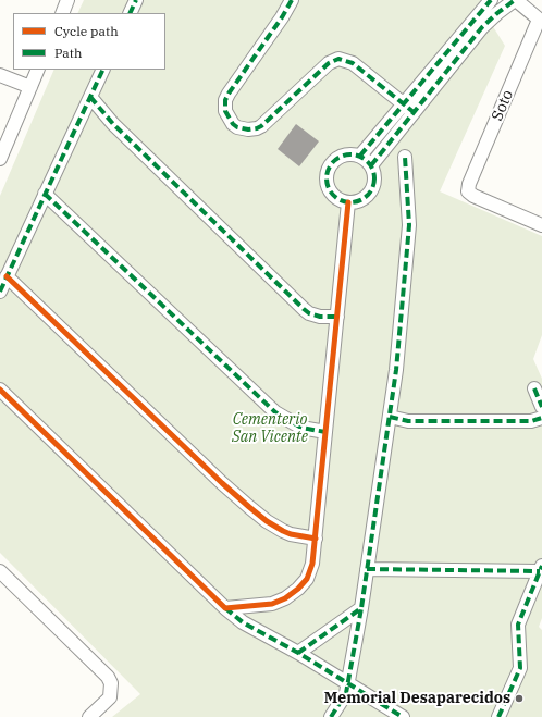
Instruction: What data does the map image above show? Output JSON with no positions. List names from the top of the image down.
{
  "streets": {
    "street": ["Soto"]
  },
  "parks": ["Cementerio San Vicente"],
  "places": ["Memorial Desaparecidos"],
  "legend": ["Cycle path", "Path"]
}
